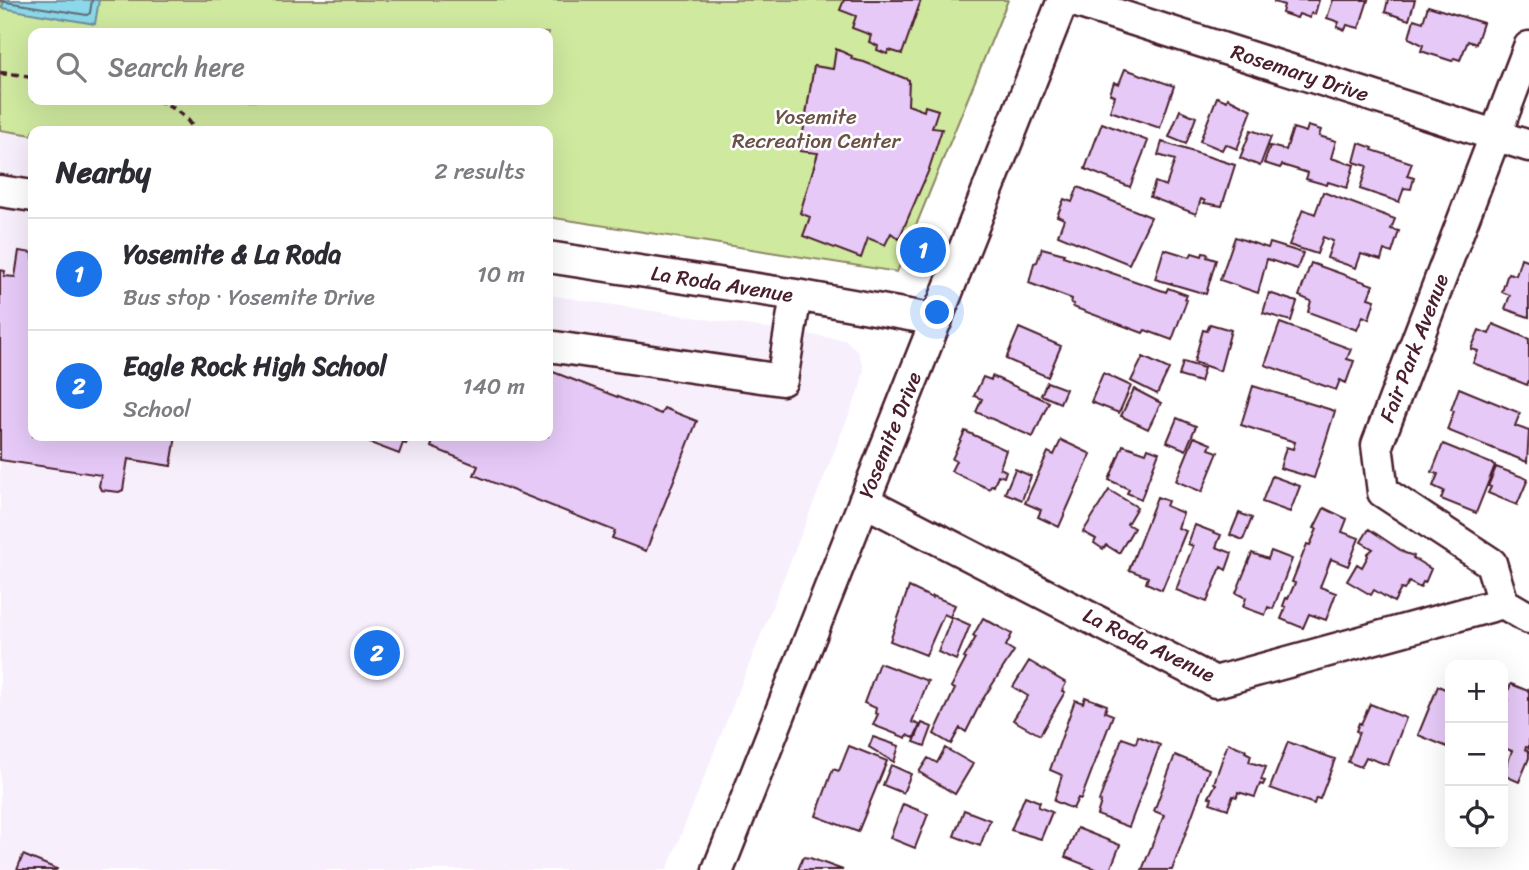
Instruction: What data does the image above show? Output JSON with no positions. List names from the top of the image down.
{
  "streets": {
    "street": [
      "Rosemary Drive",
      "La Roda Avenue",
      "Fair Park Avenue",
      "Yosemite Drive"
    ]
  },
  "crossings": [
    ["Rosemary Drive", "Fair Park Avenue"],
    ["La Roda Avenue", "Fair Park Avenue"],
    ["La Roda Avenue", "Yosemite Drive"]
  ],
  "parks": ["Yosemite Recreation Center"],
  "page": {
    "search": "Search here",
    "heading": ["Nearby", "2 results"],
    "list": [
      {
        "mark": "1",
        "name": "Yosemite & La Roda",
        "note": "Bus stop · Yosemite Drive",
        "value": "10 m"
      },
      {
        "mark": "2",
        "name": "Eagle Rock High School",
        "note": "School",
        "value": "140 m"
      }
    ],
    "pins": ["1", "2"],
    "map_buttons": ["+", "−"]
  }
}
